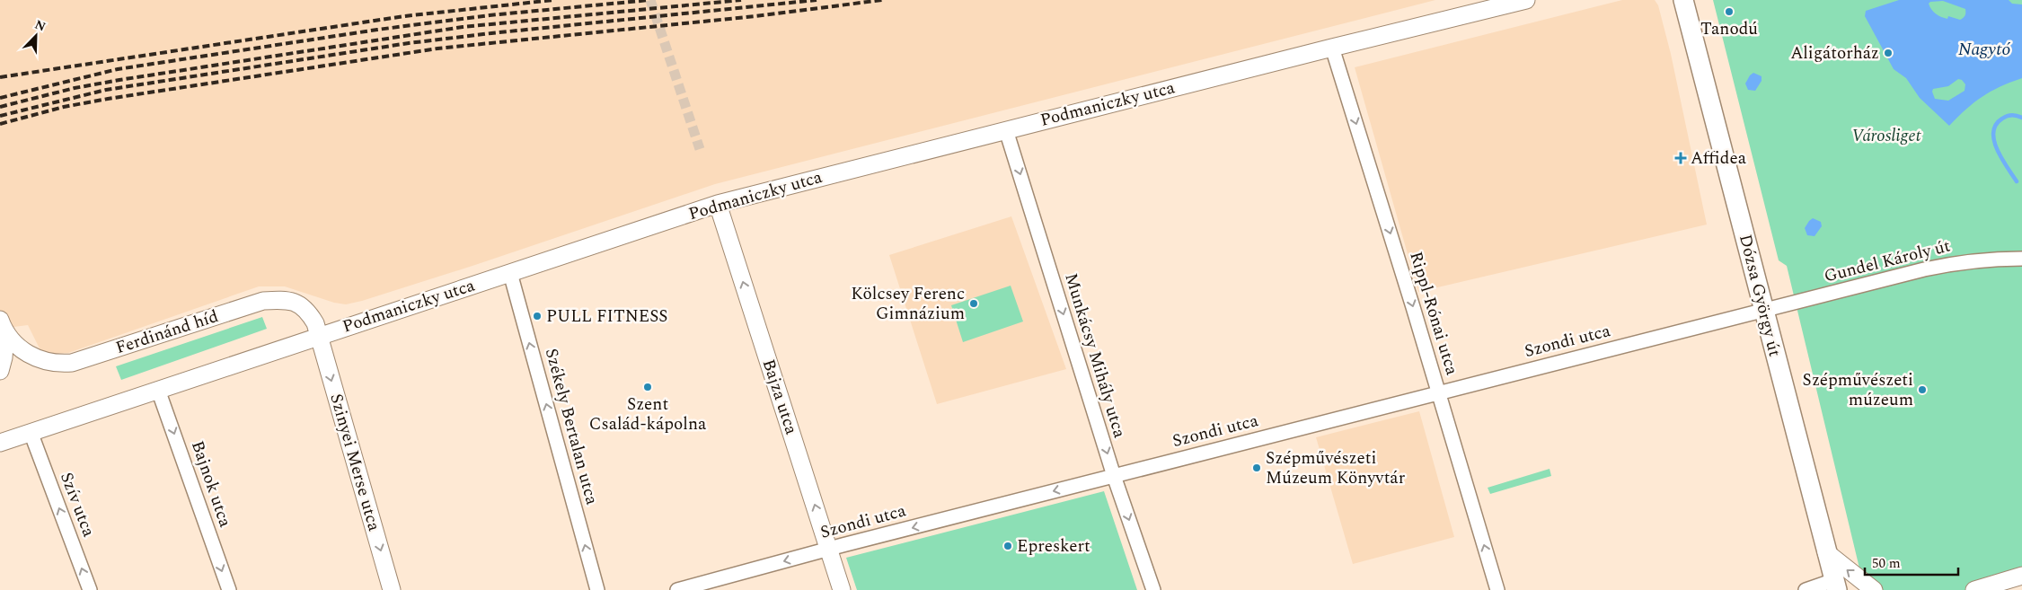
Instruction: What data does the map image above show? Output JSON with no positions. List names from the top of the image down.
{
  "streets": {
    "main road": ["Dózsa György út"],
    "street": [
      "Podmaniczky utca",
      "Gundel Károly út",
      "Rippl-Rónai utca",
      "Ferdinánd híd",
      "Szondi utca",
      "Munkácsy Mihály utca",
      "Bajza utca",
      "Székely Bertalan utca",
      "Szinyei Merse utca",
      "Bajnok utca",
      "Szív utca"
    ]
  },
  "crossings": [
    ["Podmaniczky utca", "Rippl-Rónai utca"],
    ["Podmaniczky utca", "Ferdinánd híd"],
    ["Podmaniczky utca", "Munkácsy Mihály utca"],
    ["Podmaniczky utca", "Bajza utca"],
    ["Podmaniczky utca", "Székely Bertalan utca"],
    ["Podmaniczky utca", "Szinyei Merse utca"],
    ["Podmaniczky utca", "Bajnok utca"],
    ["Podmaniczky utca", "Szív utca"],
    ["Gundel Károly út", "Dózsa György út"],
    ["Gundel Károly út", "Szondi utca"],
    ["Dózsa György út", "Szondi utca"],
    ["Rippl-Rónai utca", "Szondi utca"],
    ["Ferdinánd híd", "Szinyei Merse utca"],
    ["Szondi utca", "Munkácsy Mihály utca"],
    ["Szondi utca", "Bajza utca"]
  ],
  "one_way": [
    "Szondi utca",
    "Munkácsy Mihály utca",
    "Bajza utca",
    "Székely Bertalan utca",
    "Szinyei Merse utca",
    "Bajnok utca",
    "Szív utca"
  ],
  "water": ["Nagytó"],
  "parks": ["Városliget"],
  "places": {
    "other": [
      "Tanodú",
      "Aligátorház",
      "Kölcsey Ferenc Gimnázium",
      "PULL FITNESS",
      "Szent Család-kápolna",
      "Szépművészeti múzeum",
      "Szépművészeti Múzeum Könyvtár",
      "Epreskert"
    ],
    "health": ["Affidea"]
  },
  "scale_bar": "50 m",
  "north": "top right"
}
